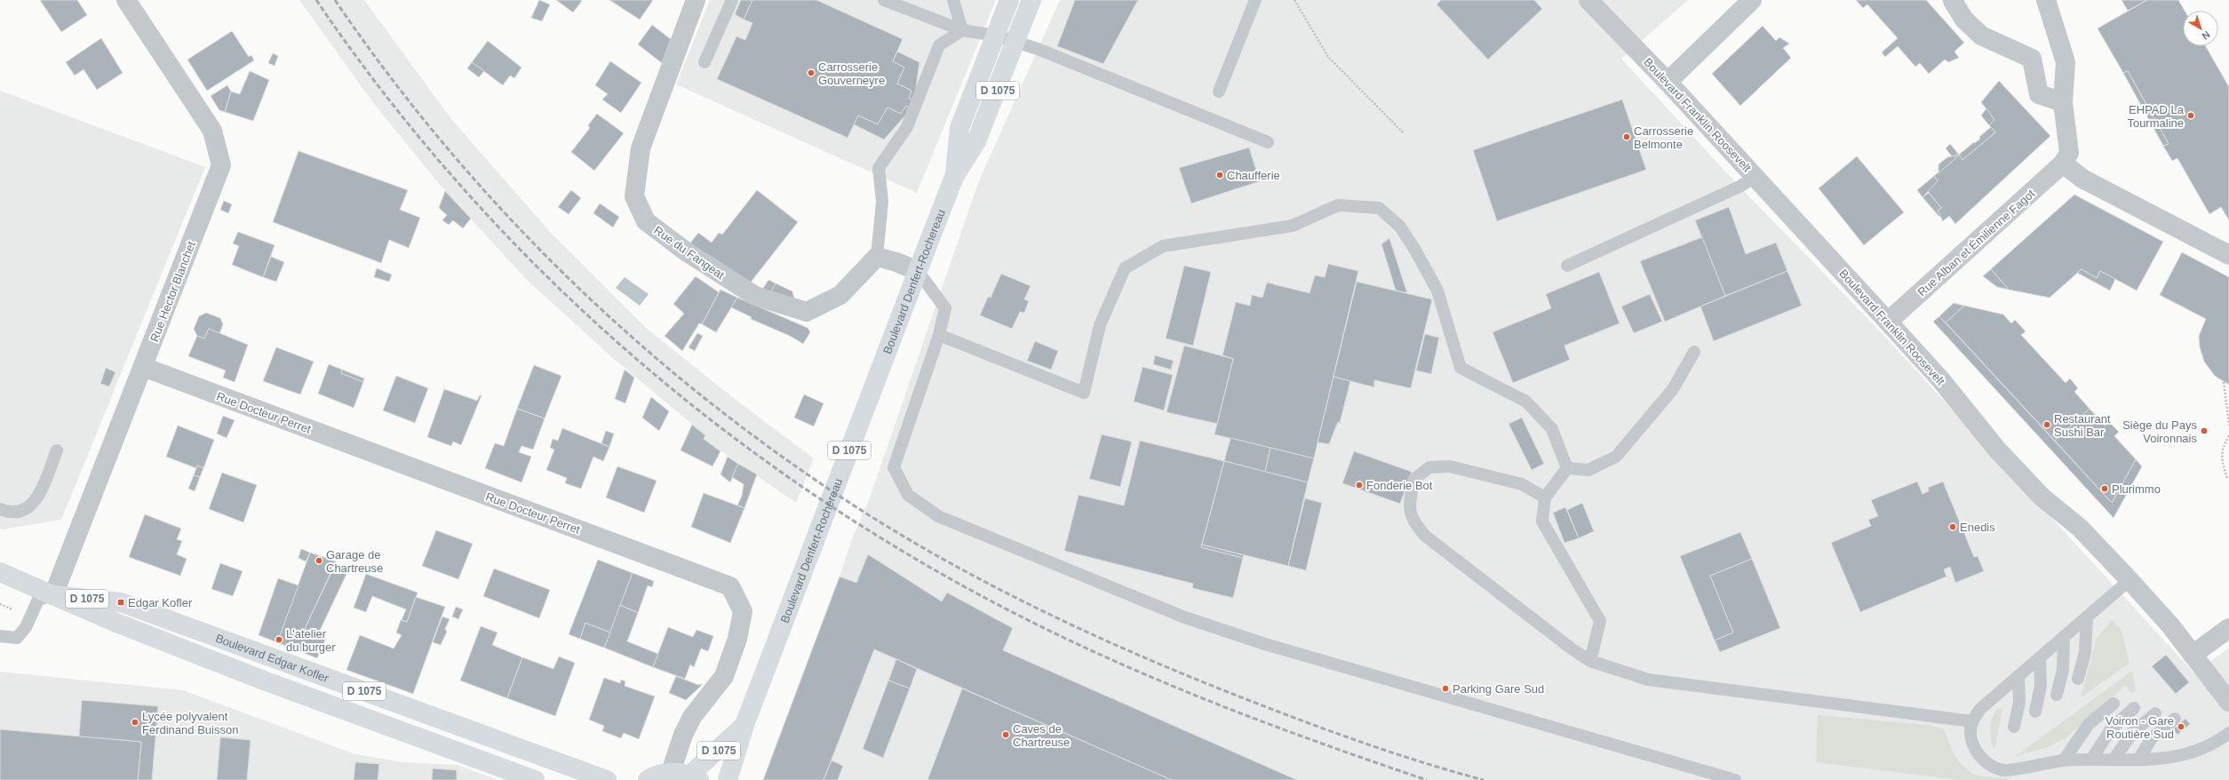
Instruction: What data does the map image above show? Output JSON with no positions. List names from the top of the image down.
{
  "streets": {
    "main road": ["D 1075", "Boulevard Denfert-Rochereau", "Boulevard Edgar Kofler"],
    "street": [
      "Boulevard Franklin Roosevelt",
      "Rue Alban et Émilienne Fagot",
      "Rue du Fangeat",
      "Rue Hector Blanchet",
      "Rue Docteur Perret"
    ]
  },
  "crossings": [
    ["Boulevard Franklin Roosevelt", "Rue Alban et Émilienne Fagot"],
    ["Rue Hector Blanchet", "Rue Docteur Perret"],
    ["Rue Hector Blanchet", "Boulevard Edgar Kofler"]
  ],
  "places": {
    "other": [
      "Carrosserie Gouverneyre",
      "EHPAD La Tourmaline",
      "Carrosserie Belmonte",
      "Chaufferie",
      "Restaurant Sushi Bar",
      "Siège du Pays Voironnais",
      "Fonderie Bot",
      "Plurimmo",
      "Enedis",
      "Garage de Chartreuse",
      "L'atelier du burger",
      "Parking Gare Sud",
      "Lycée polyvalent Ferdinand Buisson",
      "Voiron - Gare Routière Sud",
      "Caves de Chartreuse"
    ],
    "transit": ["Edgar Kofler"]
  },
  "north": "bottom right"
}
